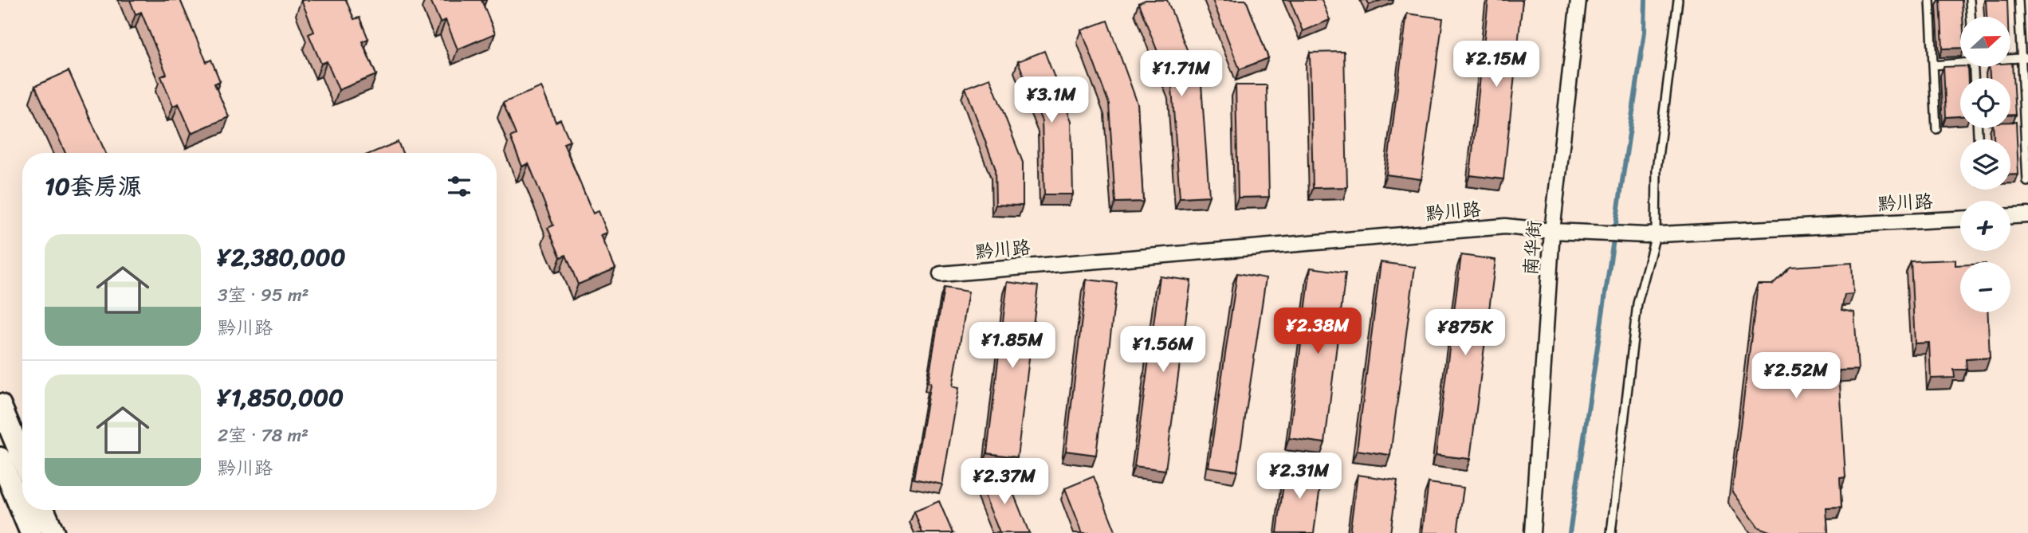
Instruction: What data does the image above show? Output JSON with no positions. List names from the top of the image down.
{
  "streets": {
    "street": ["黔川路", "南华街"]
  },
  "crossings": [
    ["黔川路", "南华街"]
  ],
  "north": "right",
  "page": {
    "map_buttons": ["+", "−"],
    "price": [
      "¥2.15M",
      "¥1.71M",
      "¥3.1M",
      "¥2.38M",
      "¥875K",
      "¥1.85M",
      "¥1.56M",
      "¥2.52M",
      "¥2.31M",
      "¥2.37M"
    ],
    "heading": "10套房源",
    "list": [
      {
        "name": "¥2,380,000",
        "note": "3室 · 95 m² · 黔川路"
      },
      {
        "name": "¥1,850,000",
        "note": "2室 · 78 m² · 黔川路"
      }
    ]
  }
}
